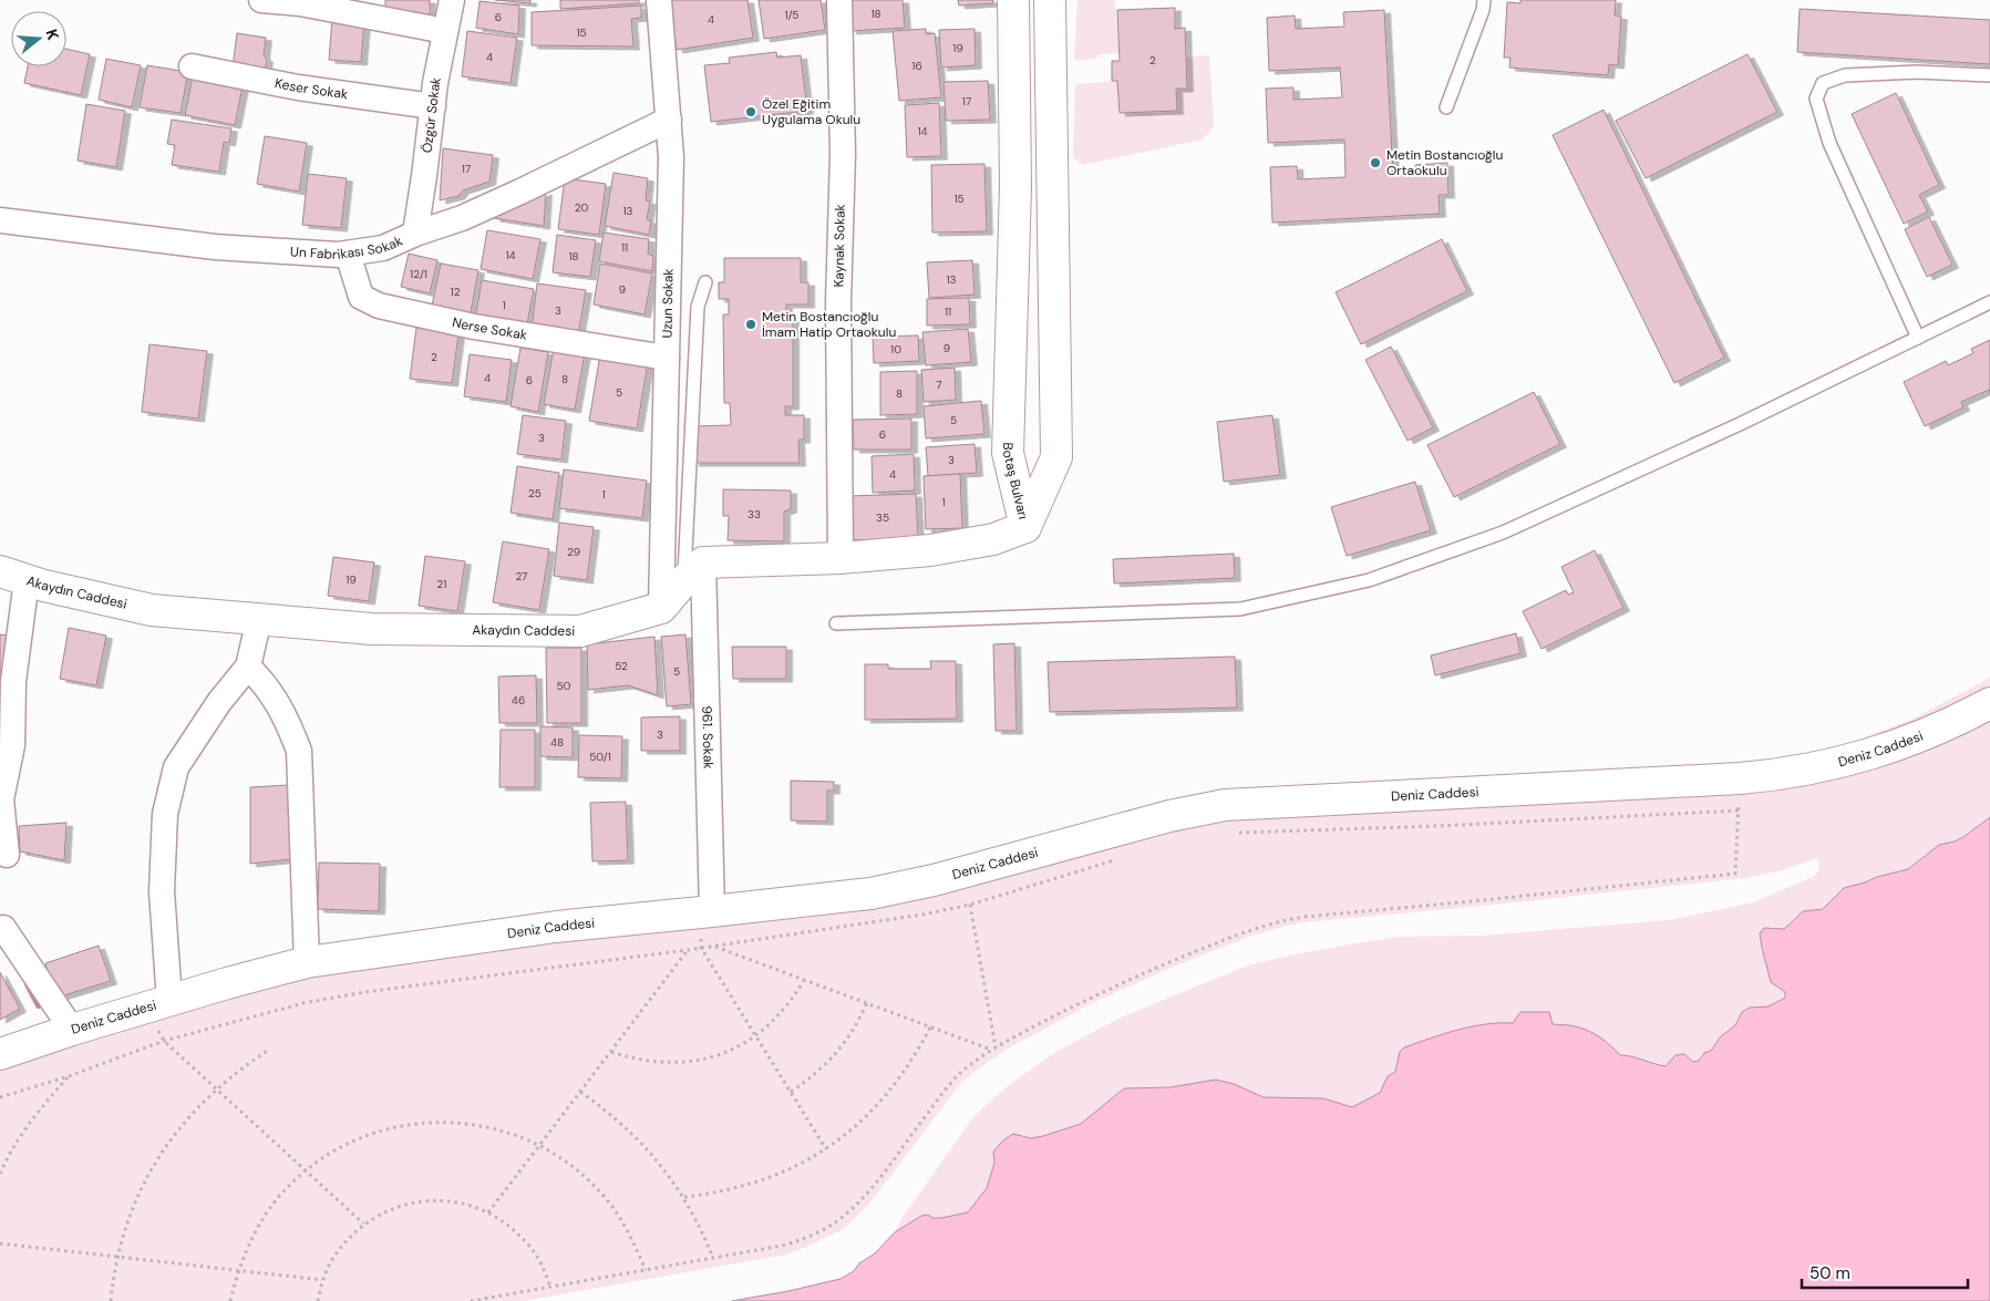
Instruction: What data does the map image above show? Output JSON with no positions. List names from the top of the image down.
{
  "streets": {
    "street": [
      "Keser Sokak",
      "Özgür Sokak",
      "Un Fabrikası Sokak",
      "Kaynak Sokak",
      "Uzun Sokak",
      "Nerse Sokak",
      "Botaş Bulvarı",
      "Akaydın Caddesi",
      "961. Sokak",
      "Deniz Caddesi"
    ]
  },
  "crossings": [
    ["Keser Sokak", "Özgür Sokak"],
    ["Özgür Sokak", "Un Fabrikası Sokak"],
    ["Un Fabrikası Sokak", "Uzun Sokak"],
    ["Un Fabrikası Sokak", "Nerse Sokak"],
    ["Uzun Sokak", "Nerse Sokak"],
    ["Uzun Sokak", "Akaydın Caddesi"],
    ["961. Sokak", "Deniz Caddesi"]
  ],
  "places": ["Özel Eğitim Uygulama Okulu", "Metin Bostancıoğlu Ortaokulu", "Metin Bostancıoğlu İmam Hatip Ortaokulu"],
  "house_numbers": [
    "18",
    "1/5",
    "6",
    "4",
    "15",
    "19",
    "4",
    "2",
    "16",
    "17",
    "14",
    "17",
    "15",
    "20",
    "13",
    "11",
    "14",
    "18",
    "12/1",
    "13",
    "9",
    "12",
    "1",
    "3",
    "11",
    "9",
    "10",
    "2",
    "4",
    "8",
    "6",
    "7",
    "5",
    "8",
    "5",
    "6",
    "3",
    "3",
    "4",
    "25",
    "1",
    "1",
    "33",
    "35",
    "29",
    "27",
    "19",
    "21",
    "52",
    "5",
    "50",
    "46",
    "3",
    "48",
    "50/1"
  ],
  "scale_bar": "50 m",
  "north": "right"
}
